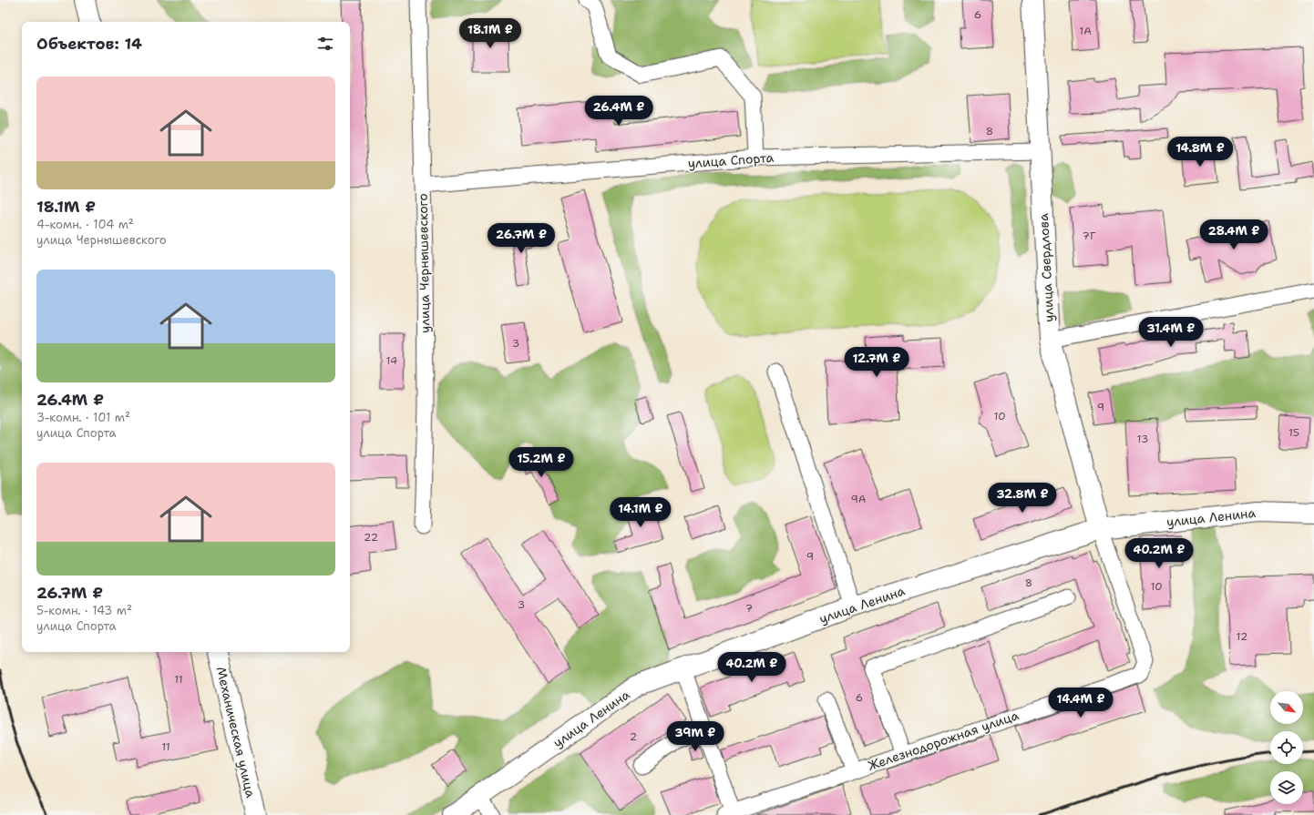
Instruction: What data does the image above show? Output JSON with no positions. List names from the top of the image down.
{
  "streets": {
    "main road": ["улица Свердлова", "улица Ленина", "Механическая улица"],
    "street": ["улица Спорта", "улица Чернышевского", "Железнодорожная улица"]
  },
  "crossings": [
    ["улица Спорта", "улица Чернышевского"],
    ["улица Спорта", "улица Свердлова"],
    ["улица Свердлова", "улица Ленина"],
    ["улица Свердлова", "Железнодорожная улица"],
    ["улица Ленина", "Железнодорожная улица"]
  ],
  "house_numbers": [
    "6",
    "1А",
    "8",
    "7Г",
    "3",
    "14",
    "9",
    "10",
    "15",
    "13",
    "9А",
    "22",
    "9",
    "8",
    "10",
    "3",
    "7",
    "12",
    "11",
    "6",
    "2",
    "11"
  ],
  "north": "bottom right",
  "page": {
    "price": [
      "18.1M ₽",
      "26.4M ₽",
      "14.8M ₽",
      "28.4M ₽",
      "26.7M ₽",
      "31.4M ₽",
      "12.7M ₽",
      "15.2M ₽",
      "32.8M ₽",
      "14.1M ₽",
      "40.2M ₽",
      "40.2M ₽",
      "14.4M ₽",
      "39M ₽"
    ],
    "heading": "Объектов: 14",
    "list": [
      {
        "name": "18.1M ₽",
        "note": "4-комн. · 104 m² · улица Чернышевского"
      },
      {
        "name": "26.4M ₽",
        "note": "3-комн. · 101 m² · улица Спорта"
      },
      {
        "name": "26.7M ₽",
        "note": "5-комн. · 143 m² · улица Спорта"
      }
    ]
  }
}
